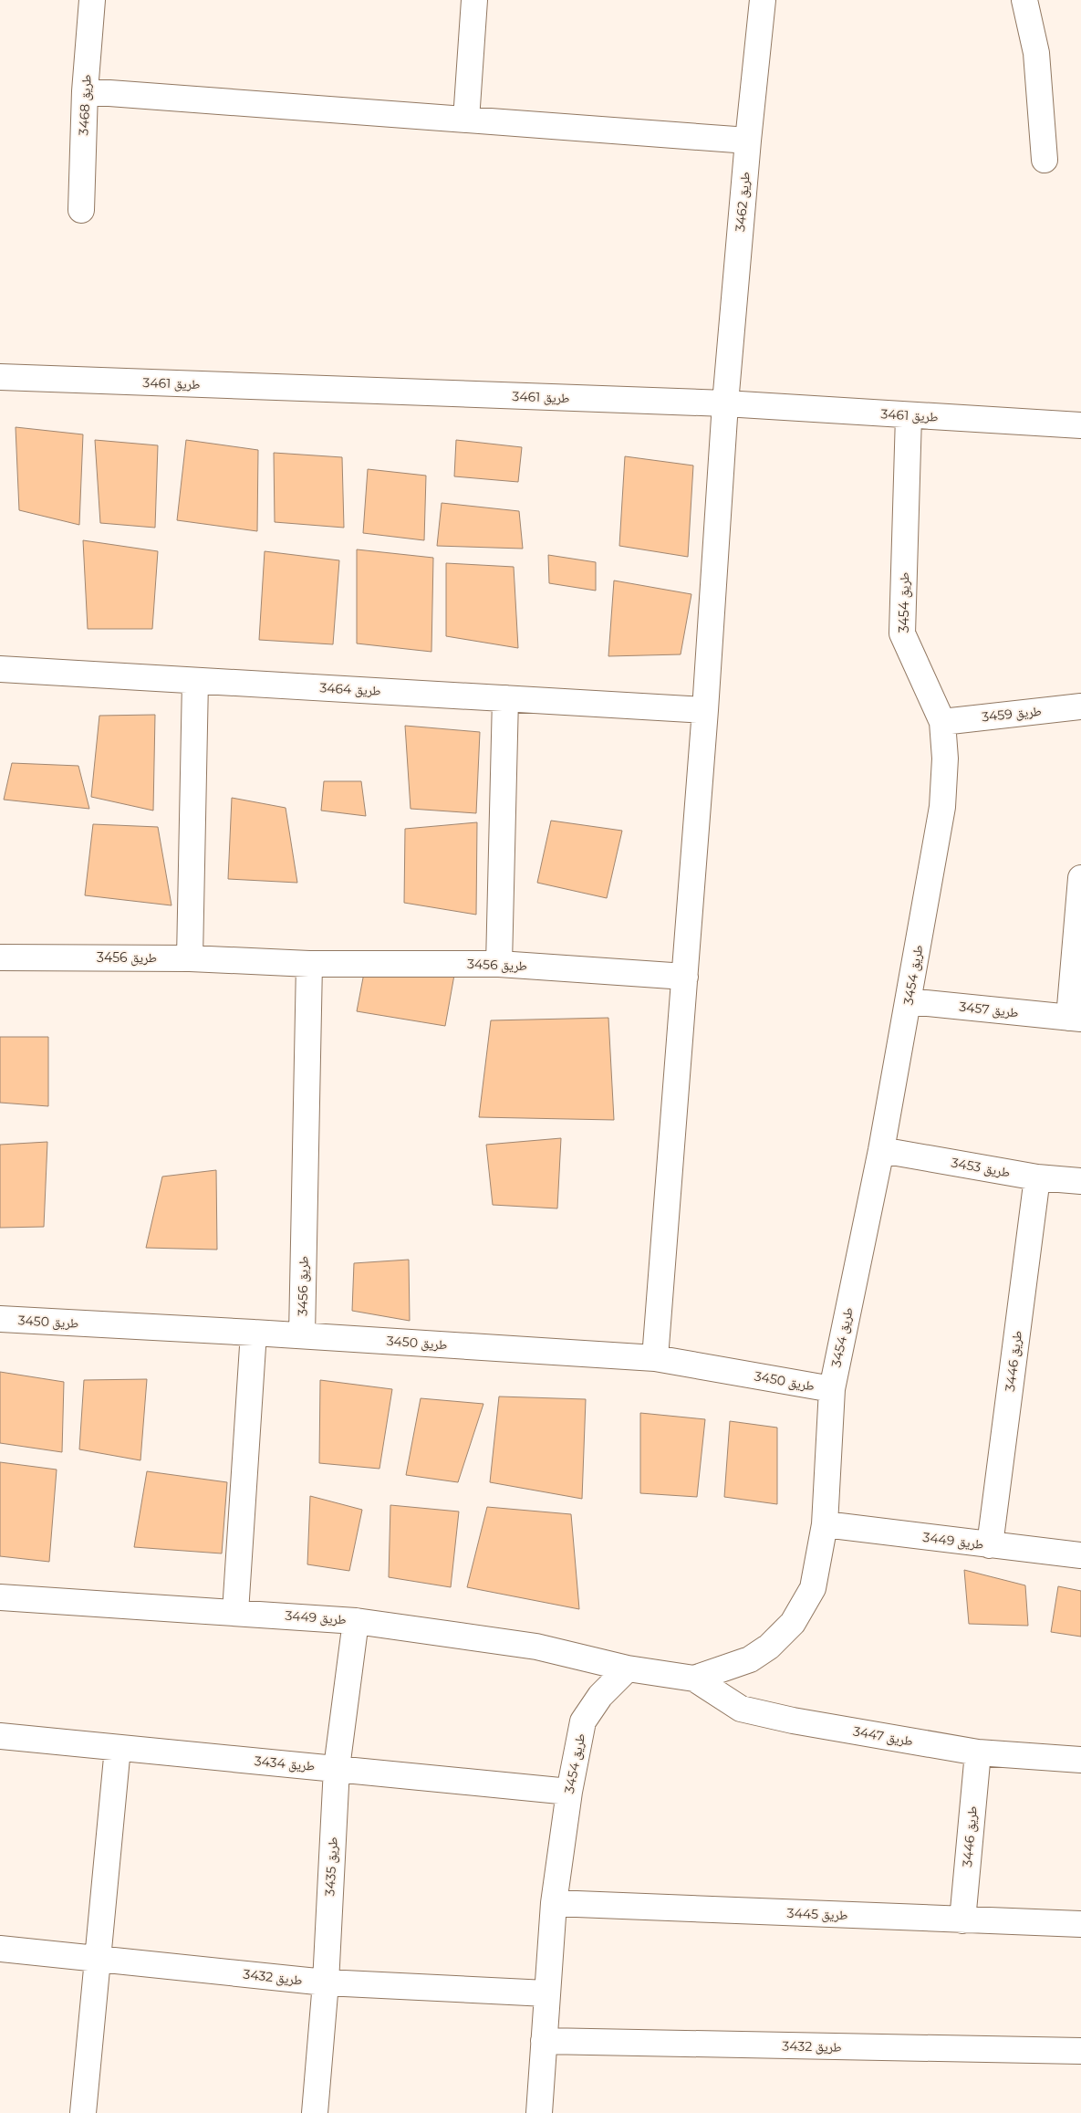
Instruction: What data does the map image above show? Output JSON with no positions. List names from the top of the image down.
{
  "streets": {
    "street": [
      "طريق 3468",
      "طريق 3462",
      "طريق 3461",
      "طريق 3454",
      "طريق 3464",
      "طريق 3459",
      "طريق 3456",
      "طريق 3457",
      "طريق 3453",
      "طريق 3450",
      "طريق 3446",
      "طريق 3449",
      "طريق 3447",
      "طريق 3434",
      "طريق 3435",
      "طريق 3445",
      "طريق 3432"
    ]
  },
  "crossings": [
    ["طريق 3462", "طريق 3461"],
    ["طريق 3462", "طريق 3464"],
    ["طريق 3462", "طريق 3456"],
    ["طريق 3462", "طريق 3450"],
    ["طريق 3461", "طريق 3454"],
    ["طريق 3454", "طريق 3459"],
    ["طريق 3454", "طريق 3457"],
    ["طريق 3454", "طريق 3453"],
    ["طريق 3454", "طريق 3450"],
    ["طريق 3454", "طريق 3449"],
    ["طريق 3454", "طريق 3447"],
    ["طريق 3454", "طريق 3434"],
    ["طريق 3454", "طريق 3445"],
    ["طريق 3454", "طريق 3432"],
    ["طريق 3456", "طريق 3450"],
    ["طريق 3453", "طريق 3446"],
    ["طريق 3446", "طريق 3449"],
    ["طريق 3446", "طريق 3447"],
    ["طريق 3446", "طريق 3445"],
    ["طريق 3449", "طريق 3435"],
    ["طريق 3434", "طريق 3435"],
    ["طريق 3435", "طريق 3432"]
  ]
}
